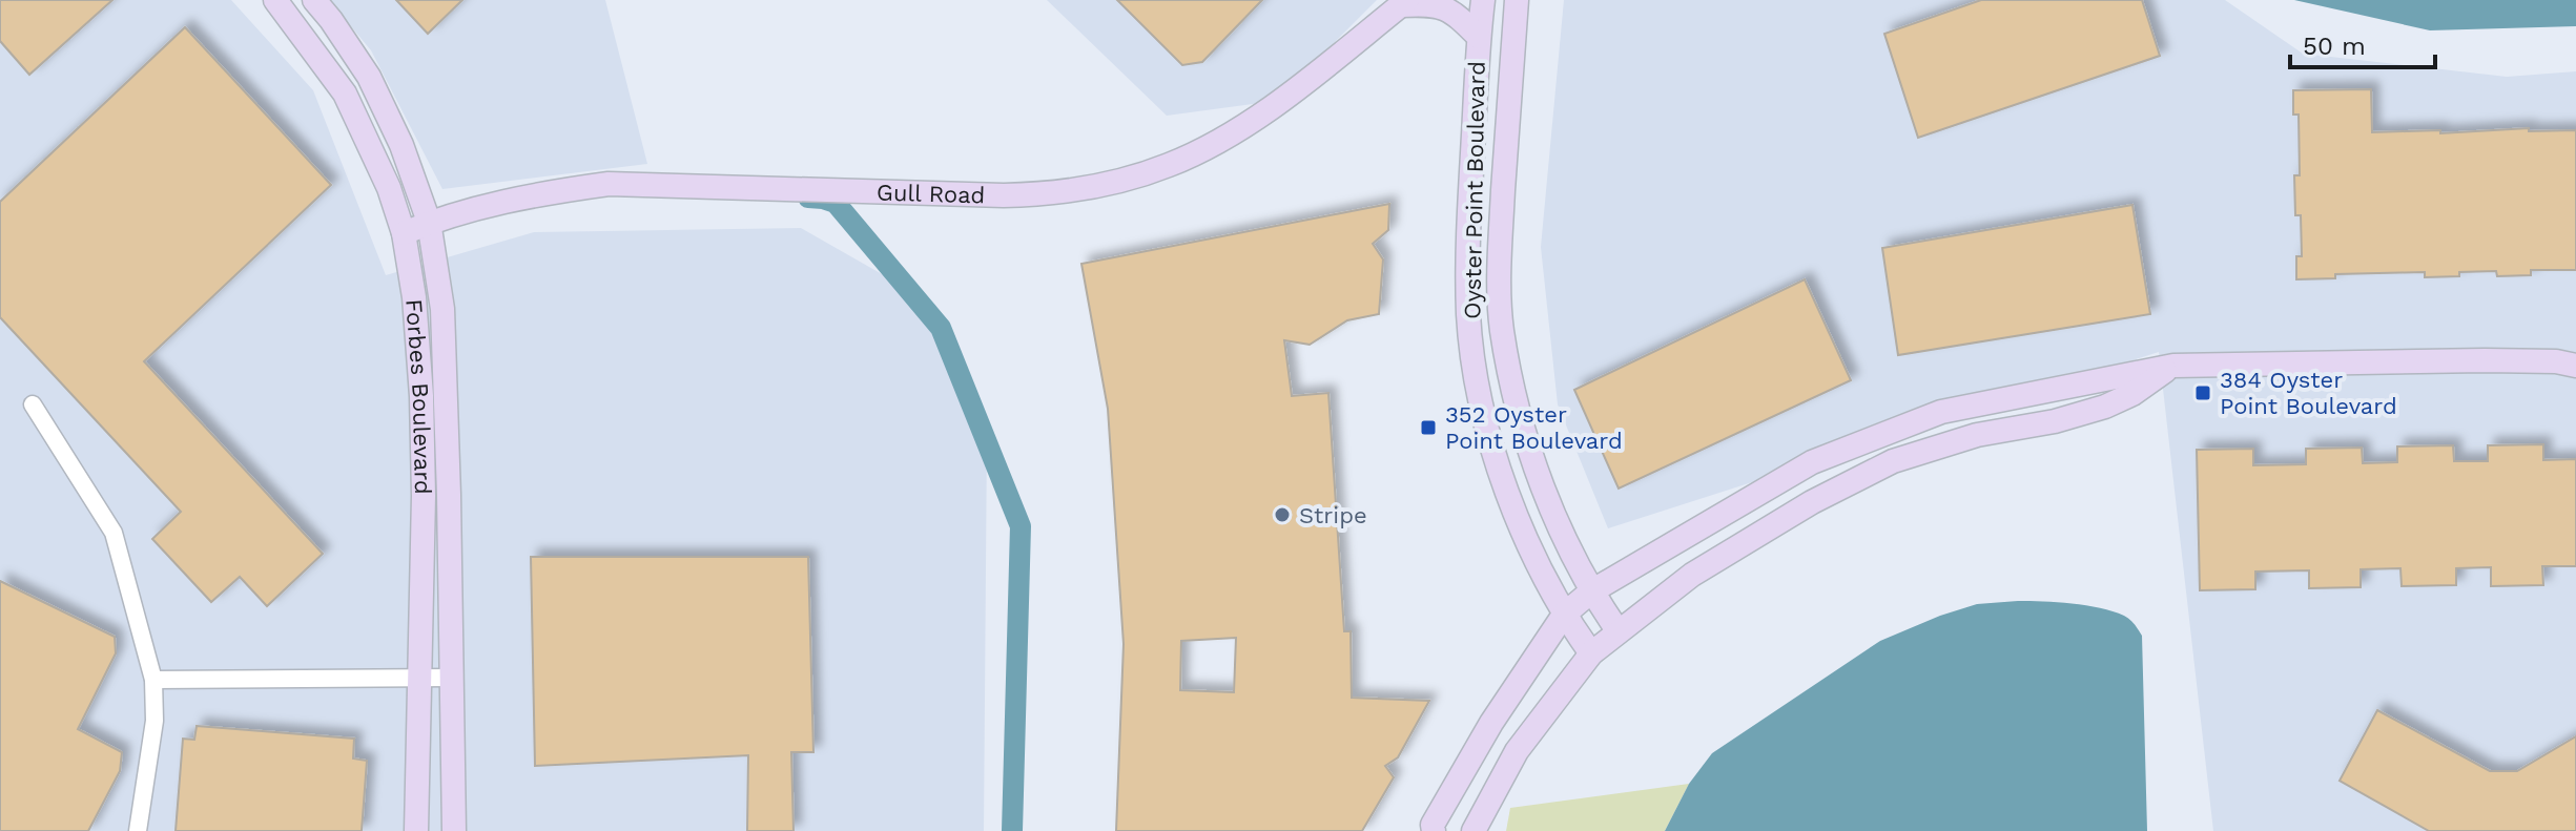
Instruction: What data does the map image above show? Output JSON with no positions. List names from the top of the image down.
{
  "streets": {
    "street": ["Oyster Point Boulevard", "Gull Road", "Forbes Boulevard"]
  },
  "crossings": [
    ["Gull Road", "Forbes Boulevard"]
  ],
  "places": {
    "transit": ["384 Oyster Point Boulevard", "352 Oyster Point Boulevard"],
    "other": ["Stripe"]
  },
  "scale_bar": "50 m"
}
